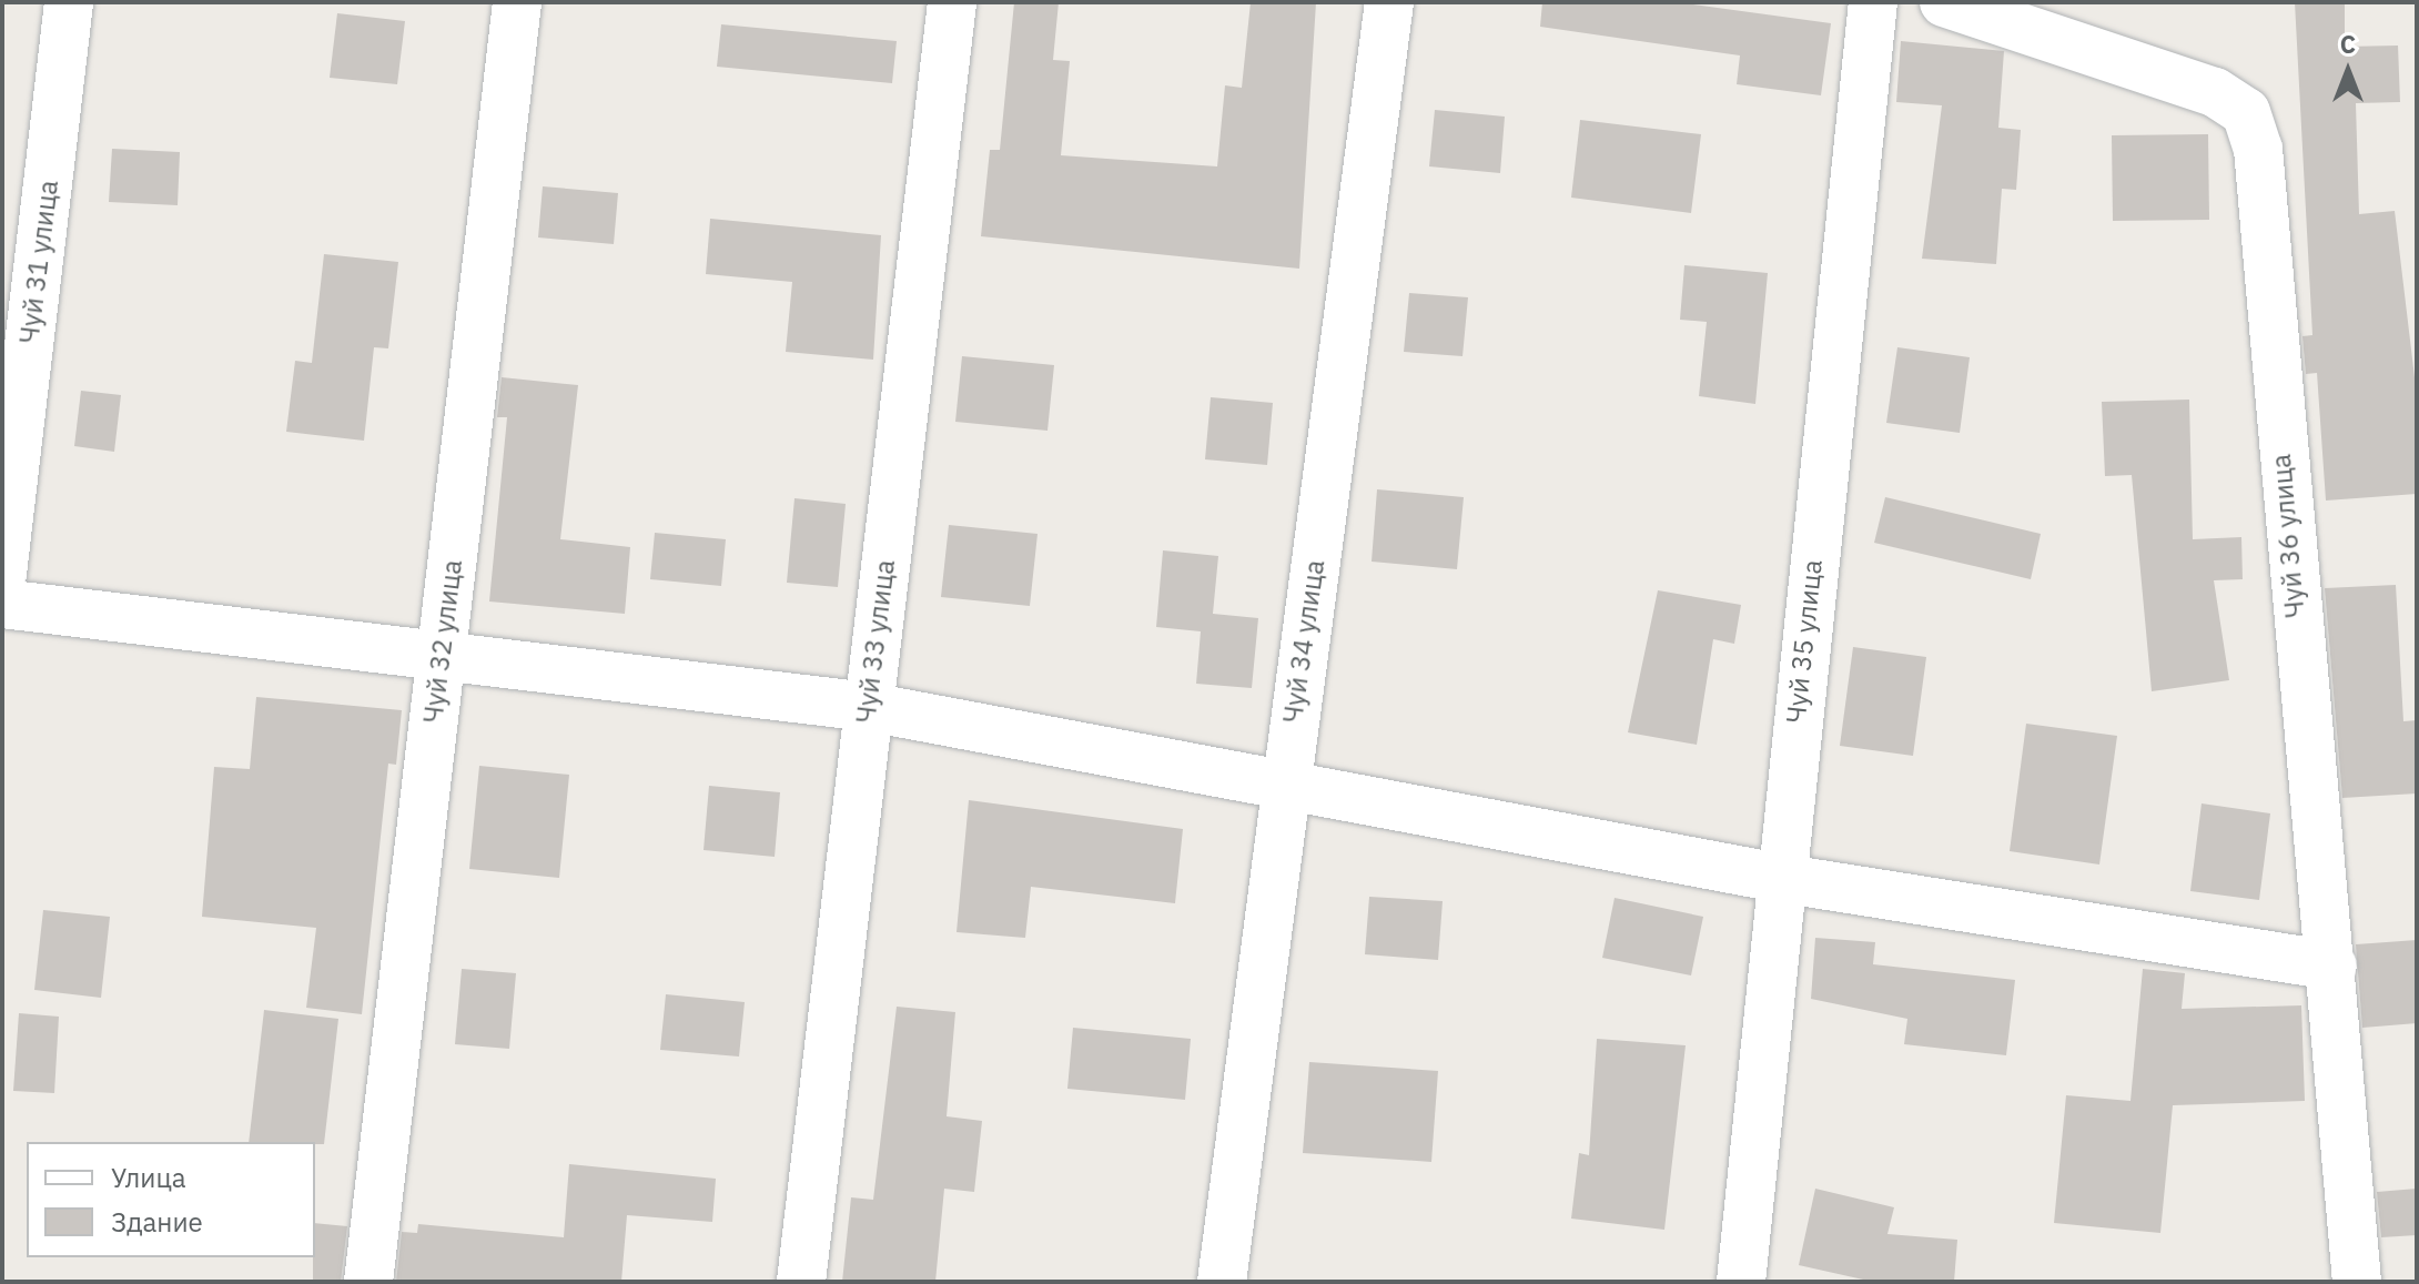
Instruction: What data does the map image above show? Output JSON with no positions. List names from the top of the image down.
{
  "streets": {
    "street": [
      "Чуй 31 улица",
      "Чуй 36 улица",
      "Чуй 32 улица",
      "Чуй 33 улица",
      "Чуй 34 улица",
      "Чуй 35 улица"
    ]
  },
  "legend": ["Улица", "Здание"],
  "north": "top"
}
